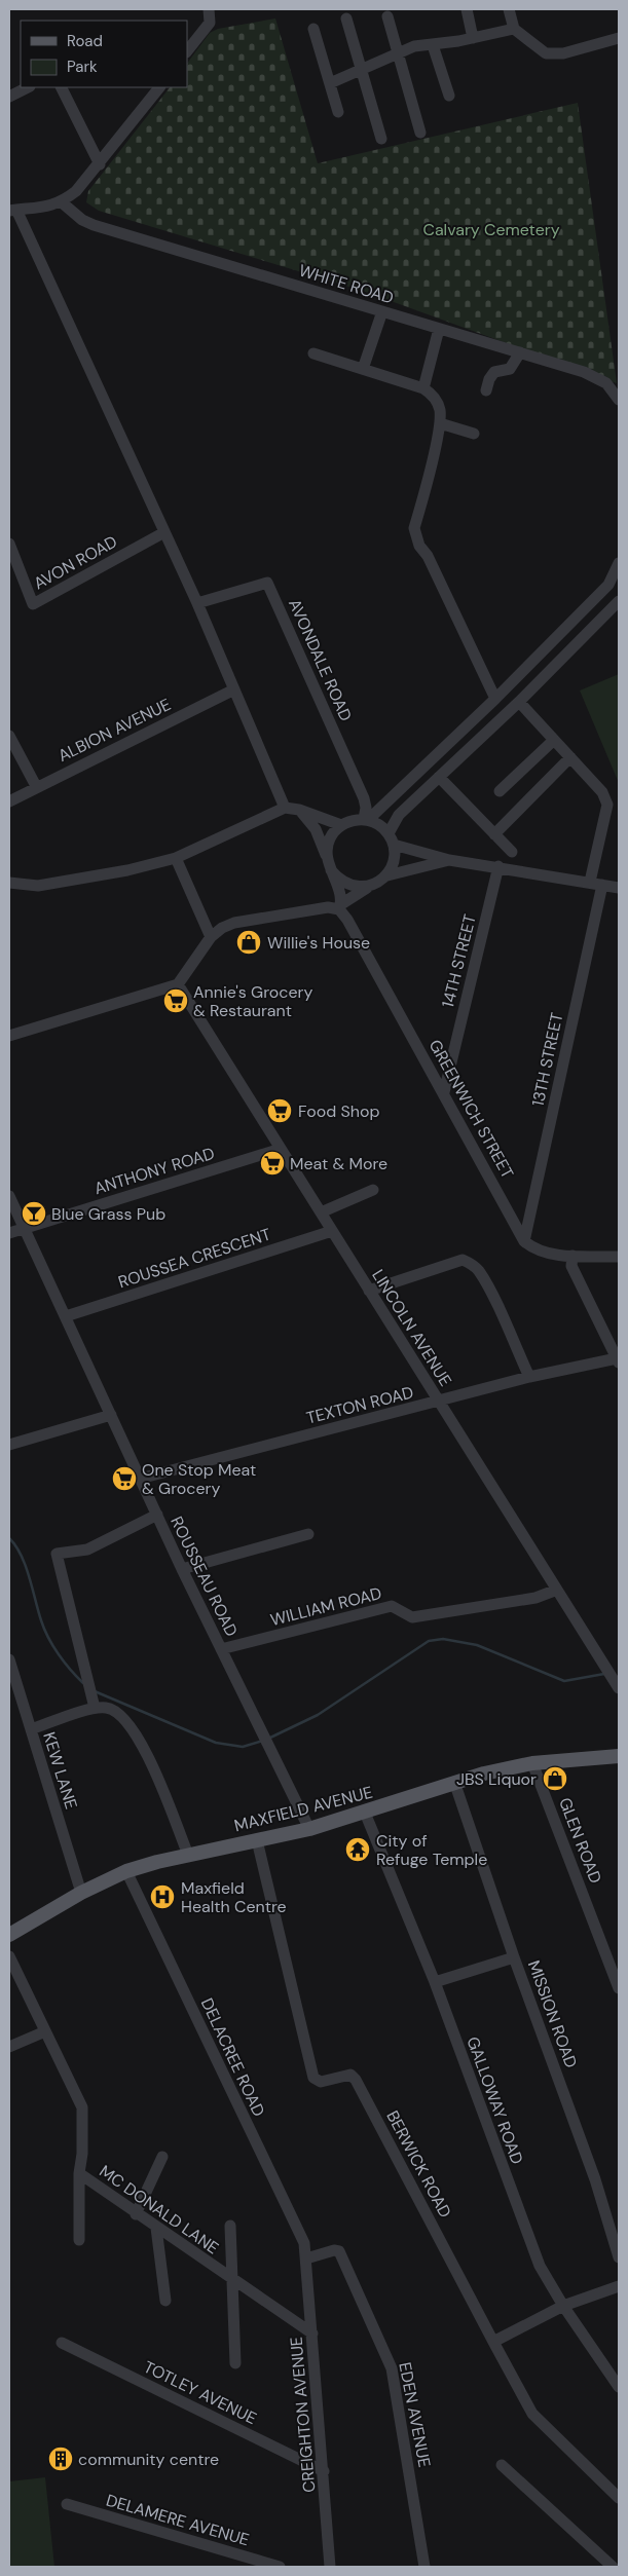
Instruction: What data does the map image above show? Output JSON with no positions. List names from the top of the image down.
{
  "streets": {
    "main road": ["MAXFIELD AVENUE"],
    "street": [
      "WHITE ROAD",
      "AVON ROAD",
      "AVONDALE ROAD",
      "ALBION AVENUE",
      "14TH STREET",
      "13TH STREET",
      "GREENWICH STREET",
      "ANTHONY ROAD",
      "ROUSSEA CRESCENT",
      "LINCOLN AVENUE",
      "TEXTON ROAD",
      "ROUSSEAU ROAD",
      "WILLIAM ROAD",
      "KEW LANE",
      "GLEN ROAD",
      "MISSION ROAD",
      "DELACREE ROAD",
      "GALLOWAY ROAD",
      "BERWICK ROAD",
      "MC DONALD LANE",
      "TOTLEY AVENUE",
      "CREIGHTON AVENUE",
      "EDEN AVENUE",
      "DELAMERE AVENUE"
    ]
  },
  "crossings": [
    ["14TH STREET", "GREENWICH STREET"],
    ["13TH STREET", "GREENWICH STREET"],
    ["ANTHONY ROAD", "LINCOLN AVENUE"],
    ["ANTHONY ROAD", "ROUSSEAU ROAD"],
    ["ROUSSEA CRESCENT", "LINCOLN AVENUE"],
    ["ROUSSEA CRESCENT", "ROUSSEAU ROAD"],
    ["LINCOLN AVENUE", "TEXTON ROAD"],
    ["LINCOLN AVENUE", "WILLIAM ROAD"],
    ["TEXTON ROAD", "ROUSSEAU ROAD"],
    ["ROUSSEAU ROAD", "WILLIAM ROAD"],
    ["ROUSSEAU ROAD", "MAXFIELD AVENUE"],
    ["KEW LANE", "MAXFIELD AVENUE"],
    ["MAXFIELD AVENUE", "GLEN ROAD"],
    ["MAXFIELD AVENUE", "MISSION ROAD"],
    ["MAXFIELD AVENUE", "DELACREE ROAD"],
    ["MAXFIELD AVENUE", "GALLOWAY ROAD"],
    ["MAXFIELD AVENUE", "BERWICK ROAD"],
    ["DELACREE ROAD", "CREIGHTON AVENUE"],
    ["DELACREE ROAD", "EDEN AVENUE"],
    ["MC DONALD LANE", "CREIGHTON AVENUE"],
    ["TOTLEY AVENUE", "CREIGHTON AVENUE"],
    ["CREIGHTON AVENUE", "EDEN AVENUE"]
  ],
  "parks": ["Calvary Cemetery"],
  "places": {
    "shop": ["Willie's House", "JBS Liquor"],
    "supermarket": [
      "Annie's Grocery & Restaurant",
      "Food Shop",
      "Meat & More",
      "One Stop Meat & Grocery"
    ],
    "bar": ["Blue Grass Pub"],
    "temple": ["City of Refuge Temple"],
    "hospital": ["Maxfield Health Centre"],
    "building": ["community centre"]
  },
  "legend": ["Road", "Park"]
}
